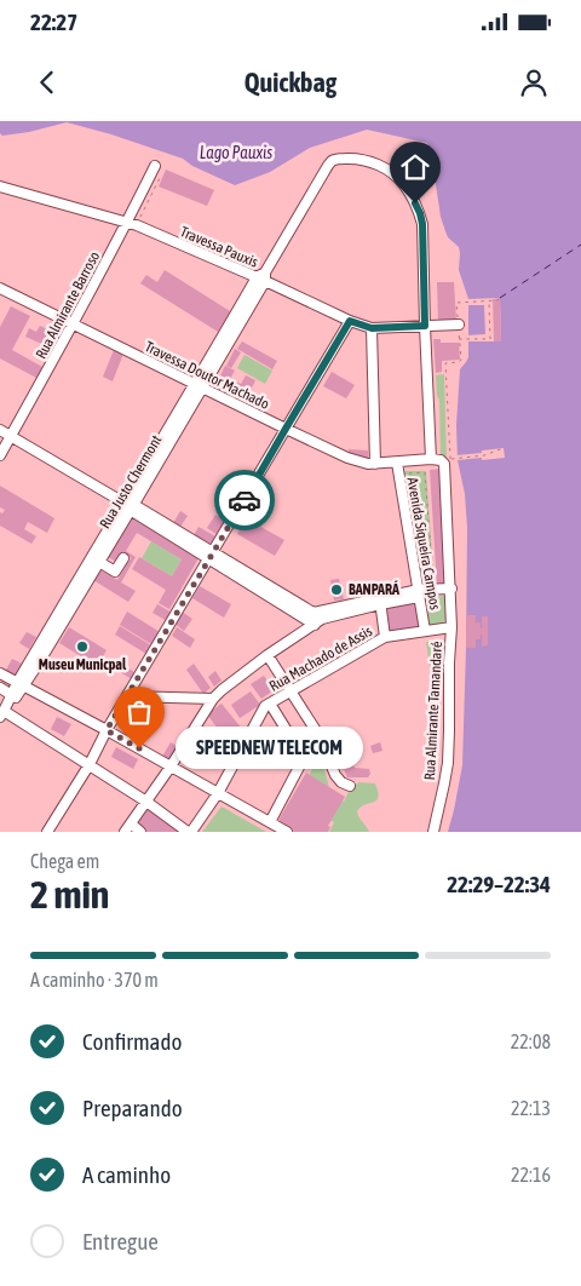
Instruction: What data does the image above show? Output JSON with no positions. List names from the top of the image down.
{
  "streets": {
    "street": [
      "Travessa Pauxis",
      "Rua Almirante Barroso",
      "Travessa Doutor Machado",
      "Rua Justo Chermont",
      "Avenida Siqueira Campos",
      "Rua Machado de Assis",
      "Rua Almirante Tamandaré"
    ]
  },
  "crossings": [
    ["Travessa Pauxis", "Rua Almirante Barroso"],
    ["Travessa Pauxis", "Rua Justo Chermont"],
    ["Travessa Pauxis", "Avenida Siqueira Campos"],
    ["Rua Almirante Barroso", "Travessa Doutor Machado"],
    ["Travessa Doutor Machado", "Rua Justo Chermont"],
    ["Travessa Doutor Machado", "Avenida Siqueira Campos"],
    ["Rua Justo Chermont", "Avenida Siqueira Campos"],
    ["Avenida Siqueira Campos", "Rua Machado de Assis"],
    ["Avenida Siqueira Campos", "Rua Almirante Tamandaré"],
    ["Rua Machado de Assis", "Rua Almirante Tamandaré"]
  ],
  "water": ["Lago Pauxis"],
  "places": ["BANPARÁ", "Museu Municpal", "SPEEDNEW TELECOM"],
  "page": {
    "status": "22:27",
    "header": "Quickbag",
    "bubble": "SPEEDNEW TELECOM",
    "heading": ["2 min", "Chega em", "22:29–22:34"],
    "bar": "A caminho · 370 m",
    "list": [
      ["Confirmado", "22:08"],
      ["Preparando", "22:13"],
      ["A caminho", "22:16"],
      "Entregue"
    ]
  }
}
